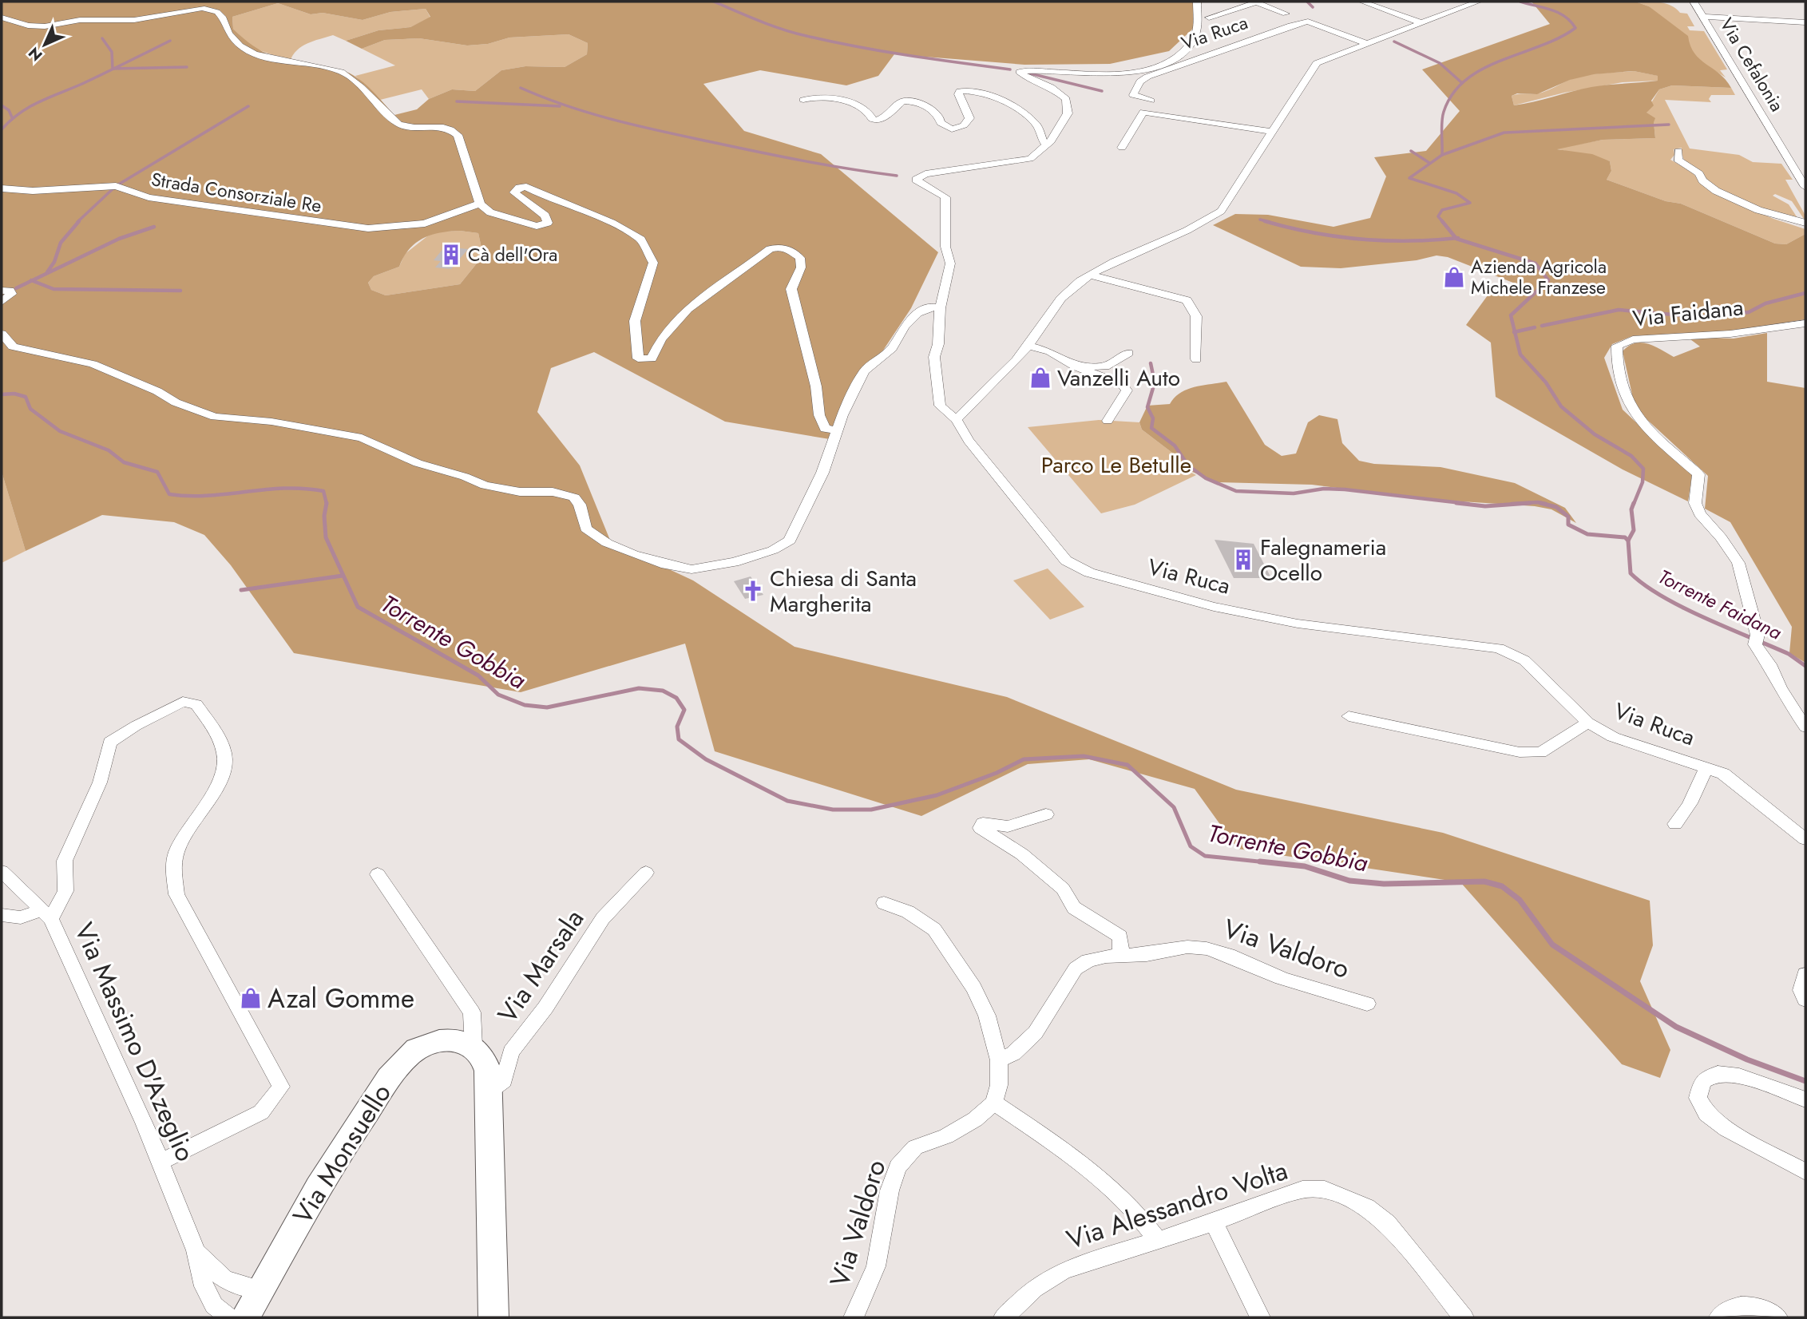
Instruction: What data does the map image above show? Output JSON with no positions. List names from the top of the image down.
{
  "streets": {
    "main road": ["Via Monsuello"],
    "street": [
      "Via Ruca",
      "Via Cefalonia",
      "Strada Consorziale Re",
      "Via Faidana",
      "Via Valdoro",
      "Via Marsala",
      "Via Massimo D'Azeglio",
      "Via Alessandro Volta"
    ]
  },
  "crossings": [
    ["Via Massimo D'Azeglio", "Via Monsuello"]
  ],
  "water": ["Torrente Faidana", "Torrente Gobbia"],
  "parks": ["Parco Le Betulle"],
  "places": {
    "building": ["Cà dell'Ora", "Falegnameria Ocello"],
    "shop": ["Azienda Agricola Michele Franzese", "Vanzelli Auto", "Azal Gomme"],
    "church": ["Chiesa di Santa Margherita"]
  },
  "north": "bottom left"
}
